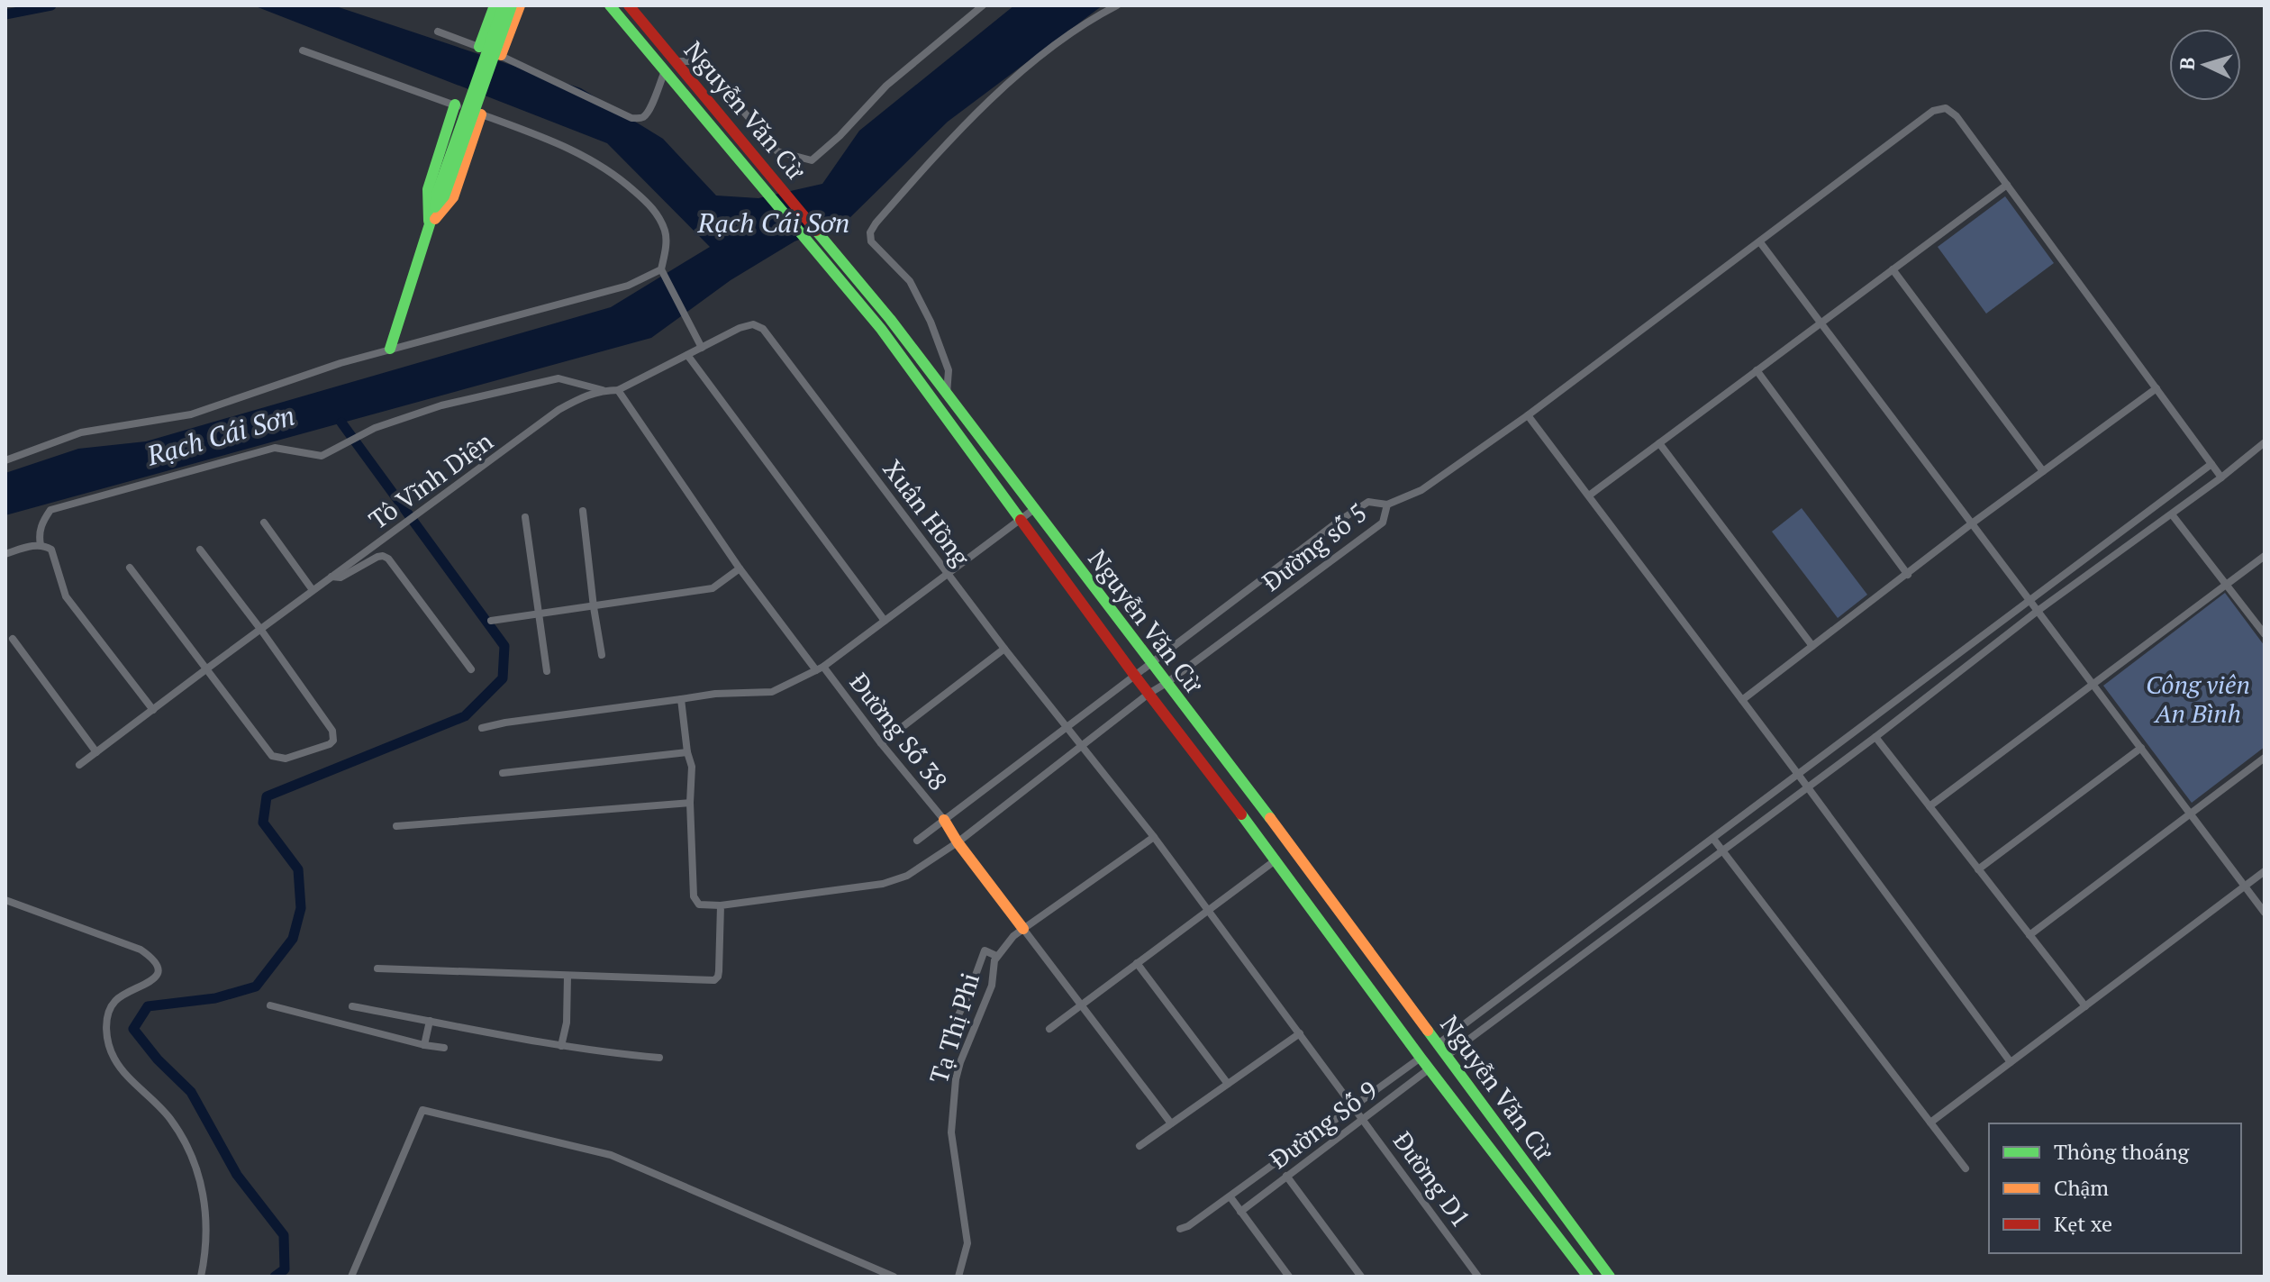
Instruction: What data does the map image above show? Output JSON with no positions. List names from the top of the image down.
{
  "streets": {
    "main road": ["Nguyễn Văn Cừ"],
    "street": [
      "Tô Vĩnh Diện",
      "Xuân Hồng",
      "Đường số 5",
      "Đường Số 38",
      "Tạ Thị Phi",
      "Đường Số 9",
      "Đường D1"
    ]
  },
  "crossings": [
    ["Nguyễn Văn Cừ", "Đường số 5"],
    ["Nguyễn Văn Cừ", "Đường Số 9"],
    ["Tô Vĩnh Diện", "Xuân Hồng"],
    ["Tô Vĩnh Diện", "Đường Số 38"],
    ["Xuân Hồng", "Đường số 5"],
    ["Xuân Hồng", "Tạ Thị Phi"],
    ["Xuân Hồng", "Đường D1"],
    ["Đường số 5", "Đường Số 38"],
    ["Đường Số 9", "Đường D1"]
  ],
  "water": ["Rạch Cái Sơn"],
  "parks": ["Công viên An Bình"],
  "legend": ["Thông thoáng", "Chậm", "Kẹt xe"],
  "north": "left"
}
